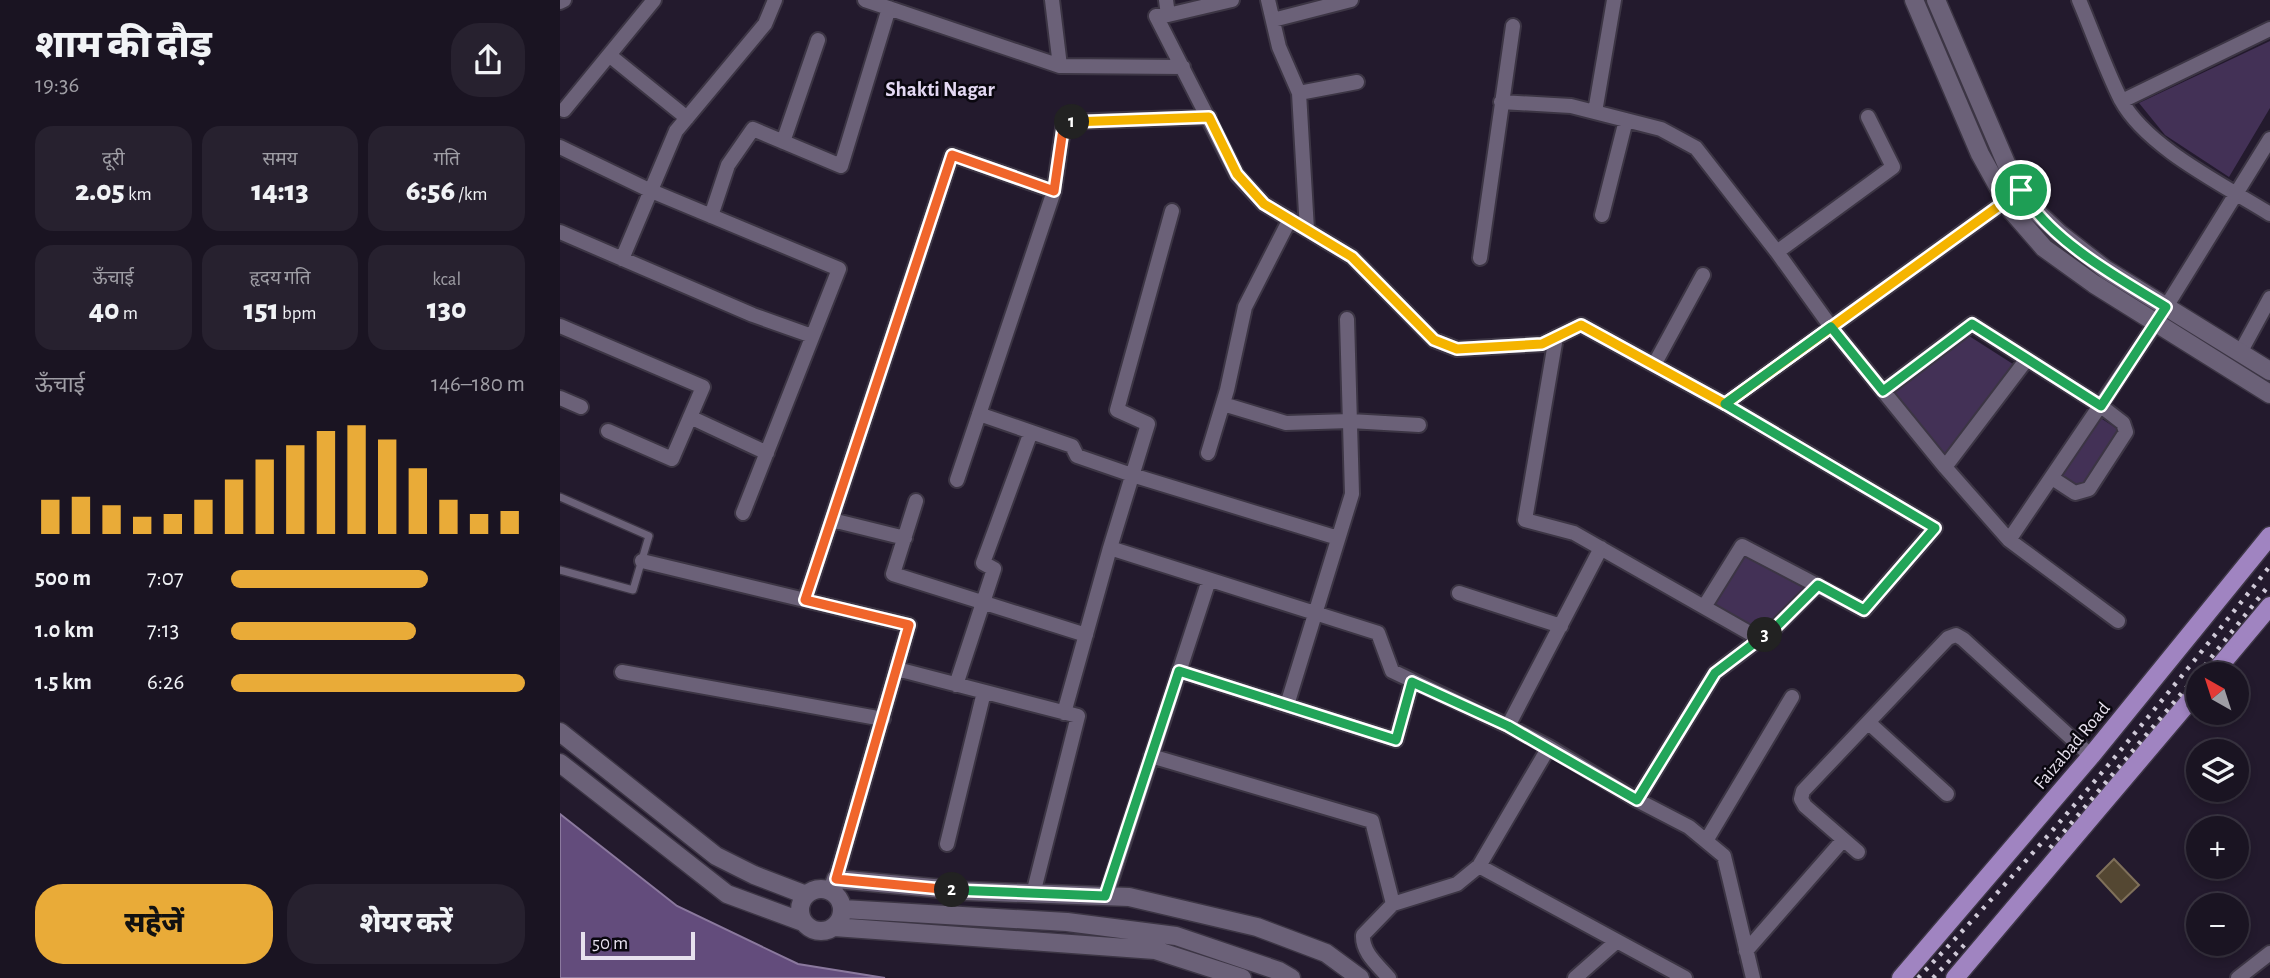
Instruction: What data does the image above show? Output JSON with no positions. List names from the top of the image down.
{
  "streets": {
    "main road": ["Faizabad Road"]
  },
  "districts": ["Shakti Nagar"],
  "scale_bar": "50 m",
  "north": "top left",
  "page": {
    "heading": ["शाम की दौड़", "19:36"],
    "pins": ["1", "3", "2"],
    "stats": [
      ["दूरी", "2.05 km"],
      ["समय", "14:13"],
      ["गति", "6:56 /km"],
      ["ऊँचाई", "40 m"],
      ["हृदय गति", "151 bpm"],
      ["kcal", "130"]
    ],
    "chart": ["ऊँचाई", "146–180 m"],
    "list": [
      {
        "name": "500 m",
        "note": "7:07"
      },
      {
        "name": "1.0 km",
        "note": "7:13"
      },
      {
        "name": "1.5 km",
        "note": "6:26"
      }
    ],
    "map_buttons": ["+", "−"],
    "buttons": ["सहेजें", "शेयर करें"],
    "scale": "50 m"
  }
}
